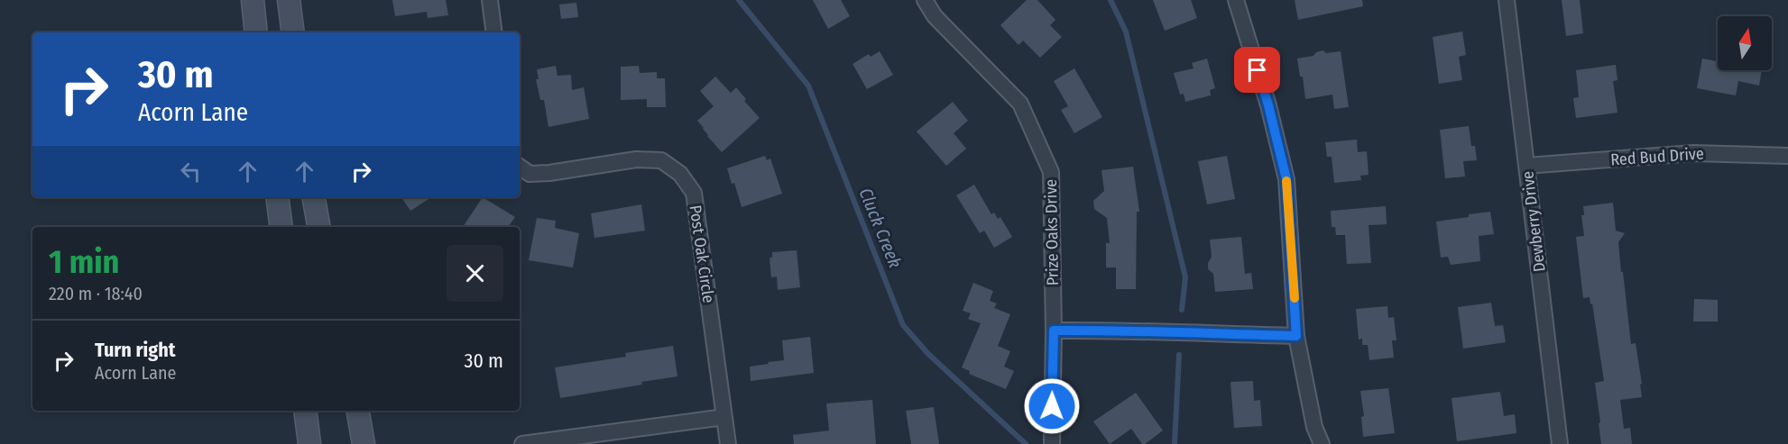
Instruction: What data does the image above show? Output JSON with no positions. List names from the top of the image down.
{
  "streets": {
    "street": [
      "Red Bud Drive",
      "Dewberry Drive",
      "Prize Oaks Drive",
      "Post Oak Circle"
    ]
  },
  "crossings": [
    ["Red Bud Drive", "Dewberry Drive"]
  ],
  "water": ["Cluck Creek"],
  "north": "top",
  "page": {
    "turn": ["30 m", "Acorn Lane"],
    "heading": ["1 min", "220 m · 18:40"],
    "list": [
      {
        "name": "Turn right",
        "note": "Acorn Lane",
        "value": "30 m"
      }
    ]
  }
}
